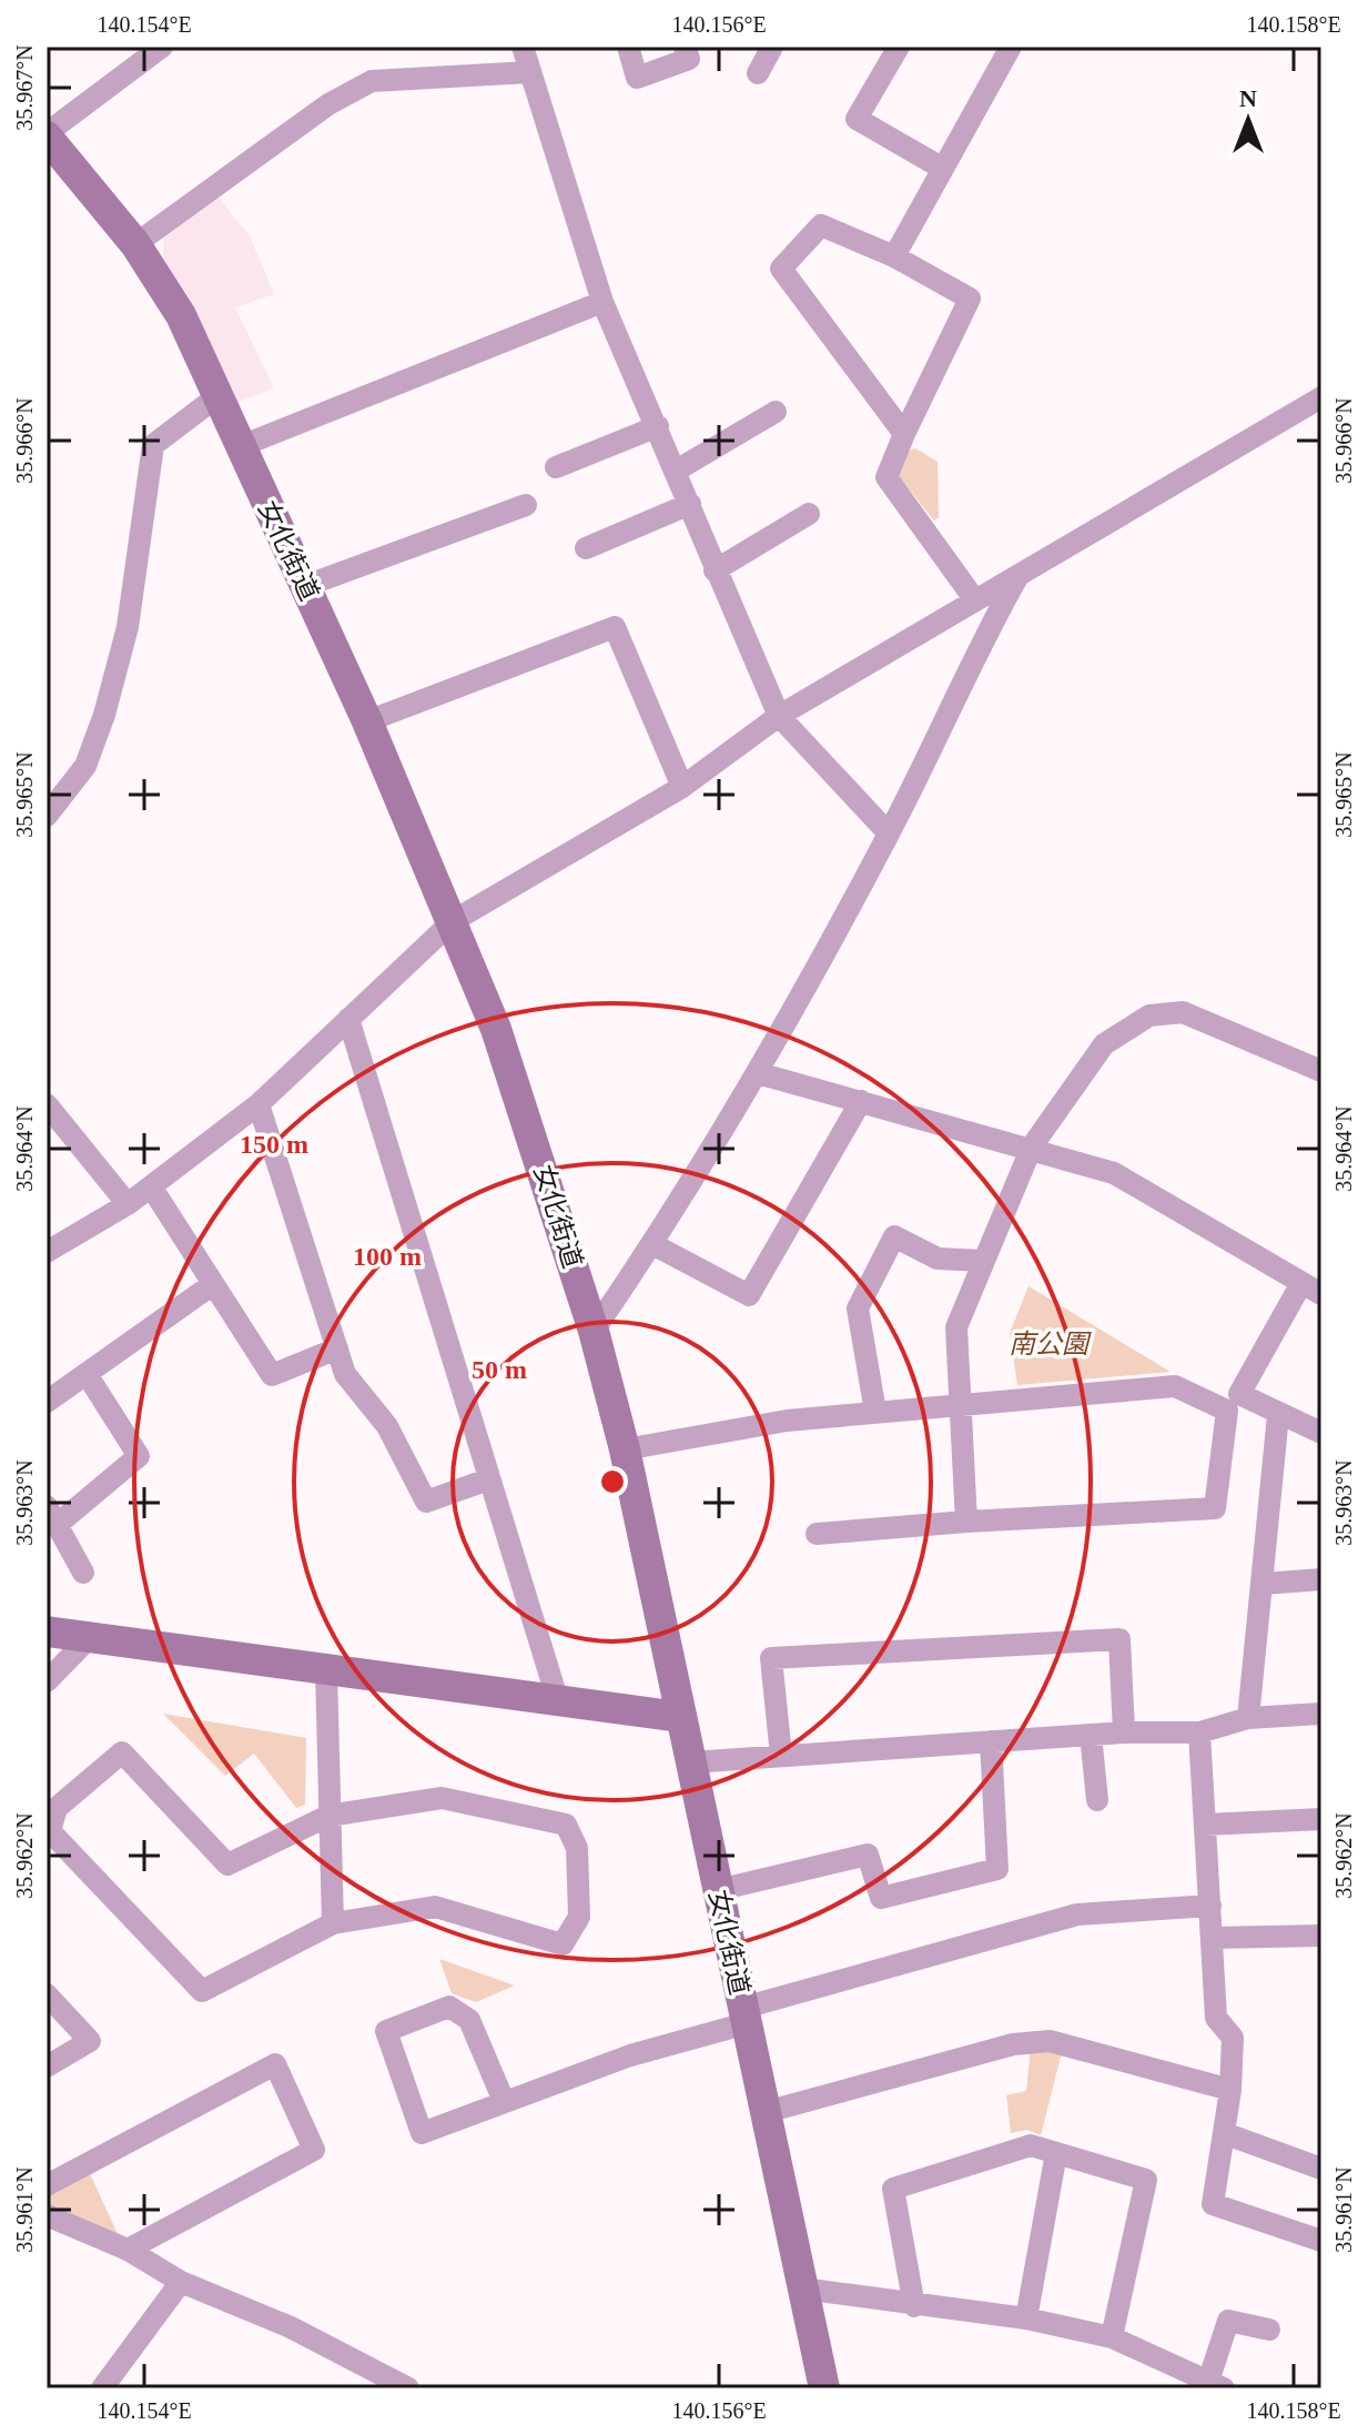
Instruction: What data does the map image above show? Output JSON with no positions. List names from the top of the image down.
{
  "streets": {
    "street": ["女化街道"]
  },
  "parks": ["南公園"],
  "north": "top",
  "coordinates": [
    "140.154°E",
    "140.156°E",
    "140.158°E",
    "35.967°N",
    "35.966°N",
    "35.965°N",
    "35.964°N",
    "35.963°N",
    "35.962°N",
    "35.961°N"
  ],
  "rings": ["150 m", "100 m", "50 m"]
}
